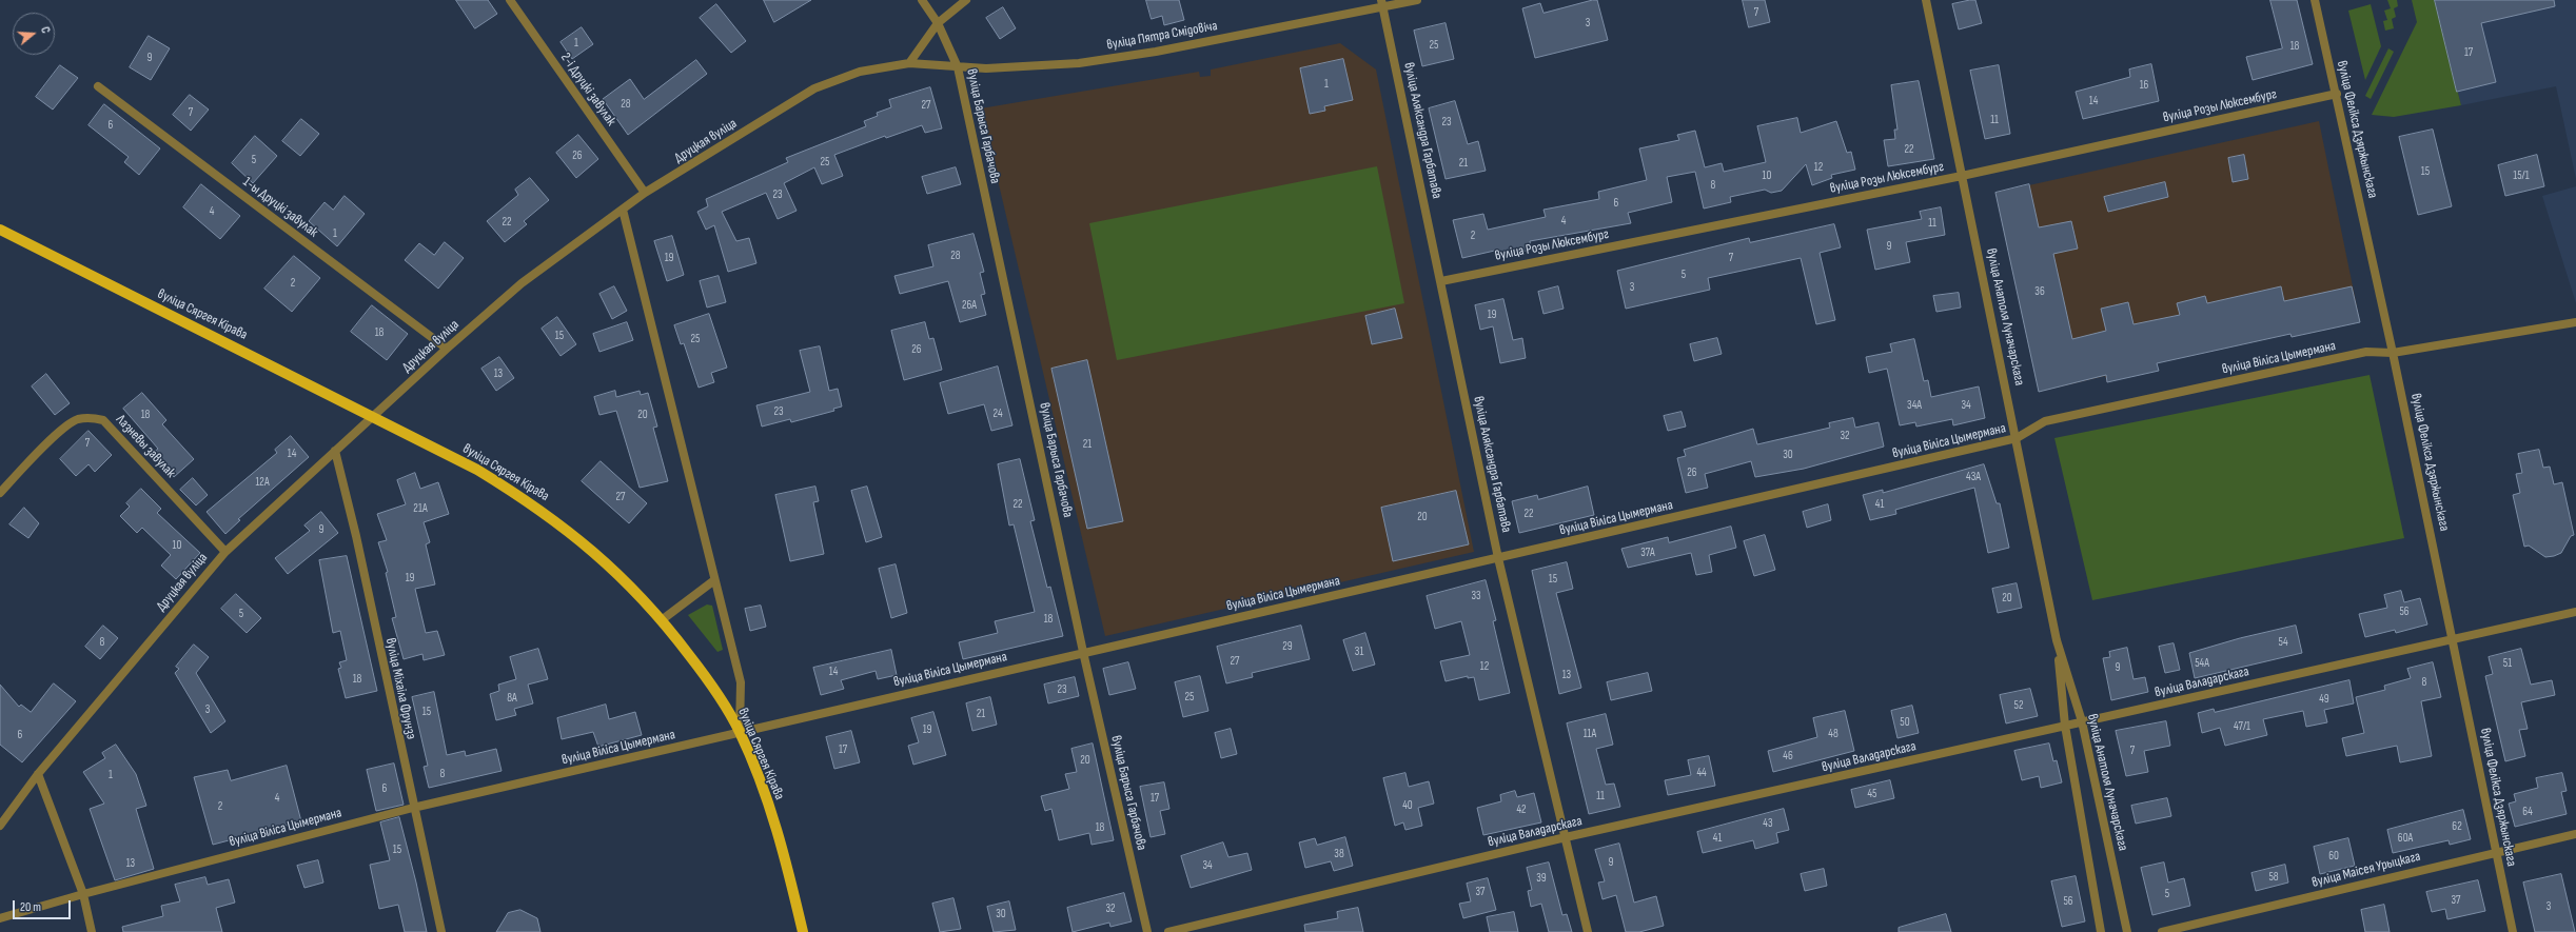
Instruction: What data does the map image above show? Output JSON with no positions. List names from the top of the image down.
{
  "streets": {
    "main road": ["вуліца Сяргея Кірава"],
    "street": [
      "вуліца Пятра Смідовіча",
      "2-і Друцкі завулак",
      "вуліца Розы Люксембург",
      "вуліца Барыса Гарбачова",
      "вуліца Фелікса Дзяржынскага",
      "вуліца Аляксандра Гарбатава",
      "Друцкая вуліца",
      "1-ы Друцкі завулак",
      "вуліца Анатоля Луначарскага",
      "вуліца Віліса Цымермана",
      "Лазневы завулак",
      "вуліца Валадарскага",
      "вуліца Міхаіла Фрунзэ",
      "вуліца Маісея Урыцкага"
    ]
  },
  "crossings": [
    ["вуліца Пятра Смідовіча", "вуліца Барыса Гарбачова"],
    ["вуліца Пятра Смідовіча", "вуліца Аляксандра Гарбатава"],
    ["вуліца Пятра Смідовіча", "Друцкая вуліца"],
    ["2-і Друцкі завулак", "Друцкая вуліца"],
    ["вуліца Розы Люксембург", "вуліца Фелікса Дзяржынскага"],
    ["вуліца Розы Люксембург", "вуліца Аляксандра Гарбатава"],
    ["вуліца Розы Люксембург", "вуліца Анатоля Луначарскага"],
    ["вуліца Барыса Гарбачова", "вуліца Віліса Цымермана"],
    ["вуліца Фелікса Дзяржынскага", "вуліца Віліса Цымермана"],
    ["вуліца Фелікса Дзяржынскага", "вуліца Валадарскага"],
    ["вуліца Фелікса Дзяржынскага", "вуліца Маісея Урыцкага"],
    ["вуліца Аляксандра Гарбатава", "вуліца Віліса Цымермана"],
    ["вуліца Аляксандра Гарбатава", "вуліца Валадарскага"],
    ["Друцкая вуліца", "1-ы Друцкі завулак"],
    ["Друцкая вуліца", "вуліца Сяргея Кірава"],
    ["Друцкая вуліца", "Лазневы завулак"],
    ["Друцкая вуліца", "вуліца Міхаіла Фрунзэ"],
    ["вуліца Сяргея Кірава", "вуліца Віліса Цымермана"],
    ["вуліца Анатоля Луначарскага", "вуліца Віліса Цымермана"],
    ["вуліца Анатоля Луначарскага", "вуліца Валадарскага"],
    ["вуліца Віліса Цымермана", "вуліца Міхаіла Фрунзэ"]
  ],
  "house_numbers": [
    "7",
    "3",
    "1",
    "25",
    "18",
    "17",
    "9",
    "1",
    "16",
    "14",
    "28",
    "27",
    "7",
    "11",
    "23",
    "6",
    "22",
    "26",
    "5",
    "25",
    "21",
    "12",
    "15",
    "10",
    "15/1",
    "8",
    "23",
    "6",
    "4",
    "4",
    "22",
    "11",
    "1",
    "2",
    "9",
    "28",
    "19",
    "7",
    "5",
    "2",
    "3",
    "36",
    "26А",
    "19",
    "18",
    "15",
    "25",
    "26",
    "13",
    "34А",
    "34",
    "23",
    "24",
    "18",
    "20",
    "32",
    "7",
    "21",
    "14",
    "30",
    "26",
    "43А",
    "12А",
    "27",
    "22",
    "41",
    "21А",
    "22",
    "20",
    "9",
    "10",
    "37А",
    "19",
    "15",
    "33",
    "20",
    "56",
    "5",
    "18",
    "8",
    "54",
    "29",
    "31",
    "27",
    "54А",
    "51",
    "12",
    "9",
    "14",
    "13",
    "18",
    "8",
    "23",
    "25",
    "8А",
    "49",
    "52",
    "3",
    "15",
    "21",
    "50",
    "47/1",
    "19",
    "11А",
    "48",
    "6",
    "17",
    "7",
    "46",
    "20",
    "44",
    "8",
    "1",
    "6",
    "45",
    "11",
    "4",
    "17",
    "40",
    "2",
    "42",
    "64",
    "43",
    "62",
    "18",
    "41",
    "60А",
    "15",
    "38",
    "60",
    "9",
    "13",
    "34",
    "58",
    "39",
    "37",
    "5",
    "37",
    "56",
    "3",
    "32",
    "30"
  ],
  "scale_bar": "20 m",
  "north": "right"
}
